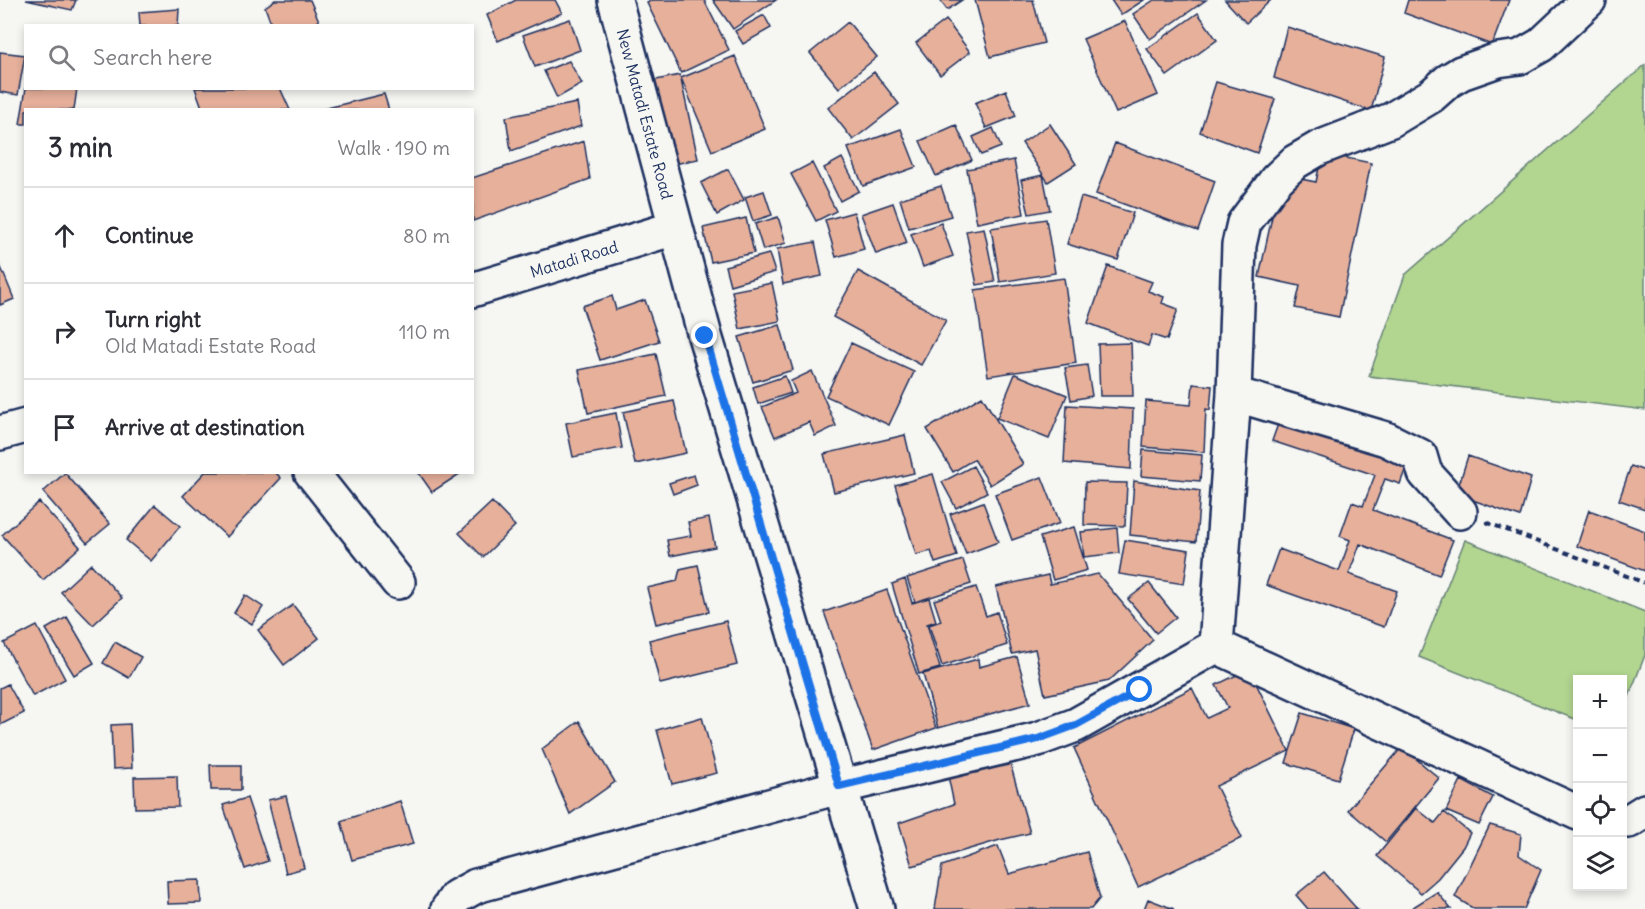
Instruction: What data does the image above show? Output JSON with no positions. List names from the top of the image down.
{
  "streets": {
    "street": ["New Matadi Estate Road", "Matadi Road"]
  },
  "crossings": [
    ["New Matadi Estate Road", "Matadi Road"]
  ],
  "page": {
    "search": "Search here",
    "heading": ["3 min", "Walk · 190 m"],
    "list": [
      ["Continue", "80 m"],
      ["Turn right", "Old Matadi Estate Road", "110 m"],
      "Arrive at destination"
    ],
    "map_buttons": ["+", "−"]
  }
}
